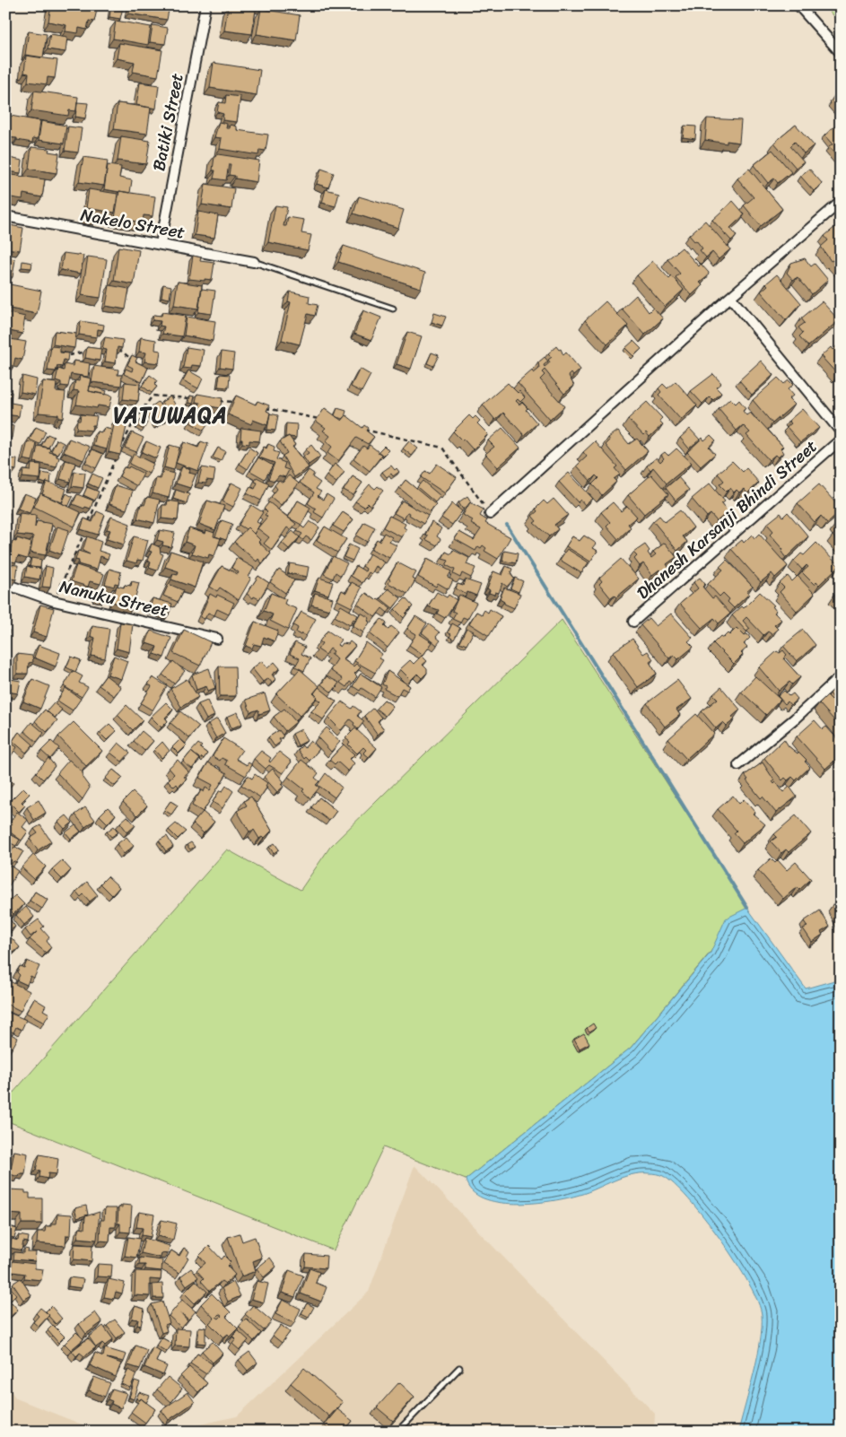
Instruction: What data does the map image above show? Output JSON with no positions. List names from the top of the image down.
{
  "streets": {
    "street": [
      "Batiki Street",
      "Nakelo Street",
      "Dhanesh Karsanji Bhindi Street",
      "Nanuku Street"
    ]
  },
  "crossings": [
    ["Batiki Street", "Nakelo Street"]
  ],
  "districts": ["VATUWAQA"]
}
